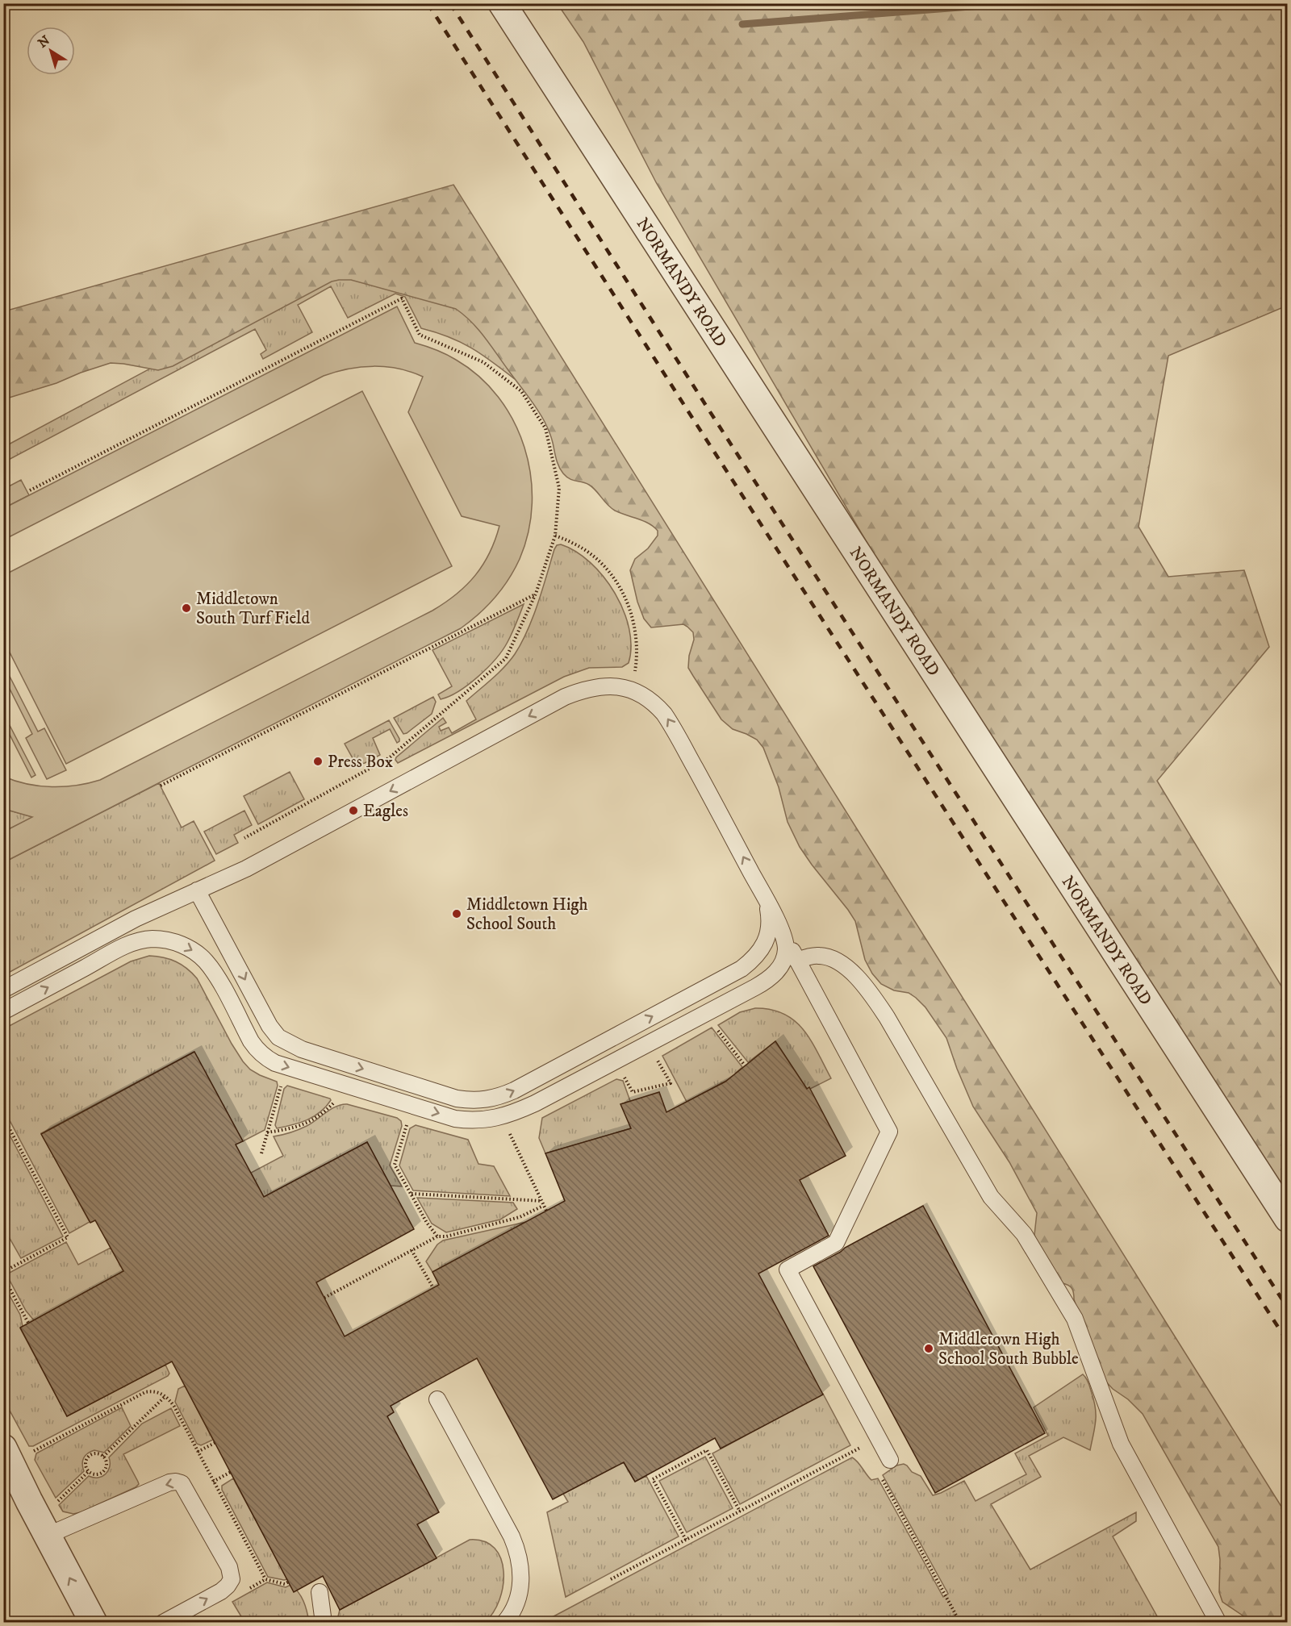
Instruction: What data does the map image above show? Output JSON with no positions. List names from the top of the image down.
{
  "streets": {
    "street": ["NORMANDY ROAD"]
  },
  "places": [
    "Middletown South Turf Field",
    "Press Box",
    "Eagles",
    "Middletown High School South",
    "Middletown High School South Bubble"
  ],
  "north": "top left"
}
